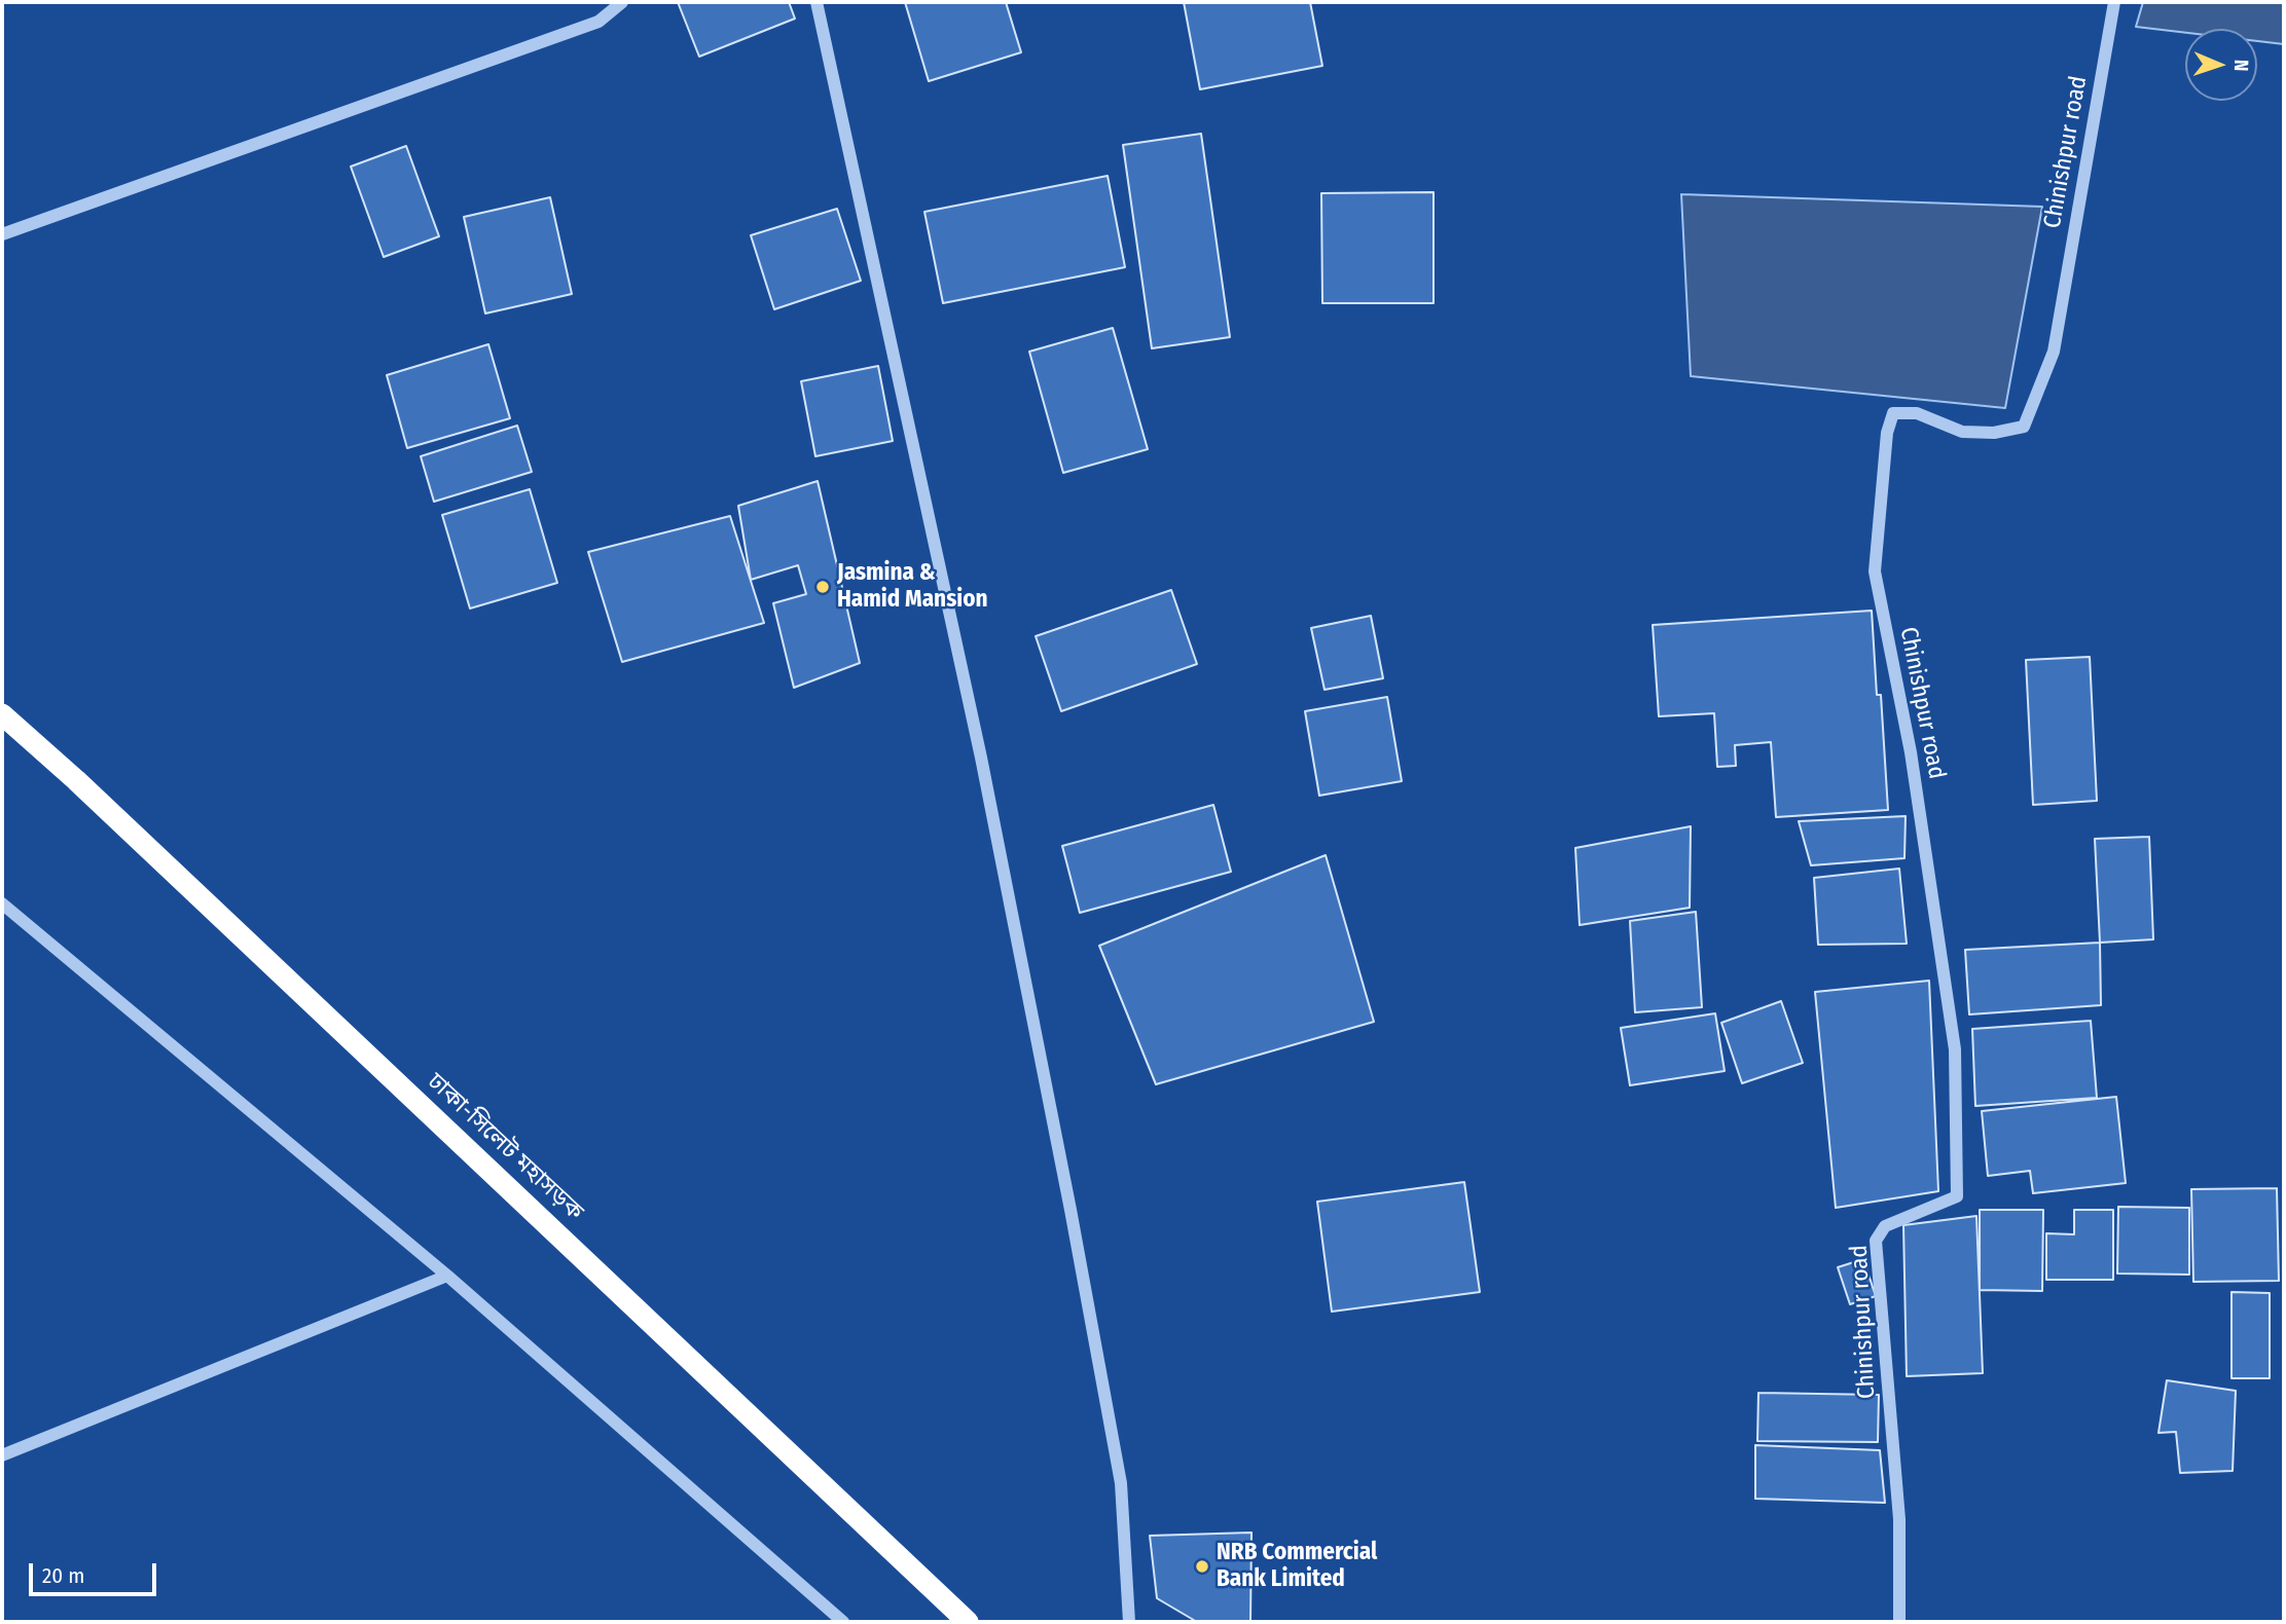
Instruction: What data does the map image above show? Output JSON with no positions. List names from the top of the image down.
{
  "streets": {
    "highway": ["ঢাকা-সিলেট মহাসড়ক"],
    "street": ["Chinishpur road"]
  },
  "places": ["Jasmina & Hamid Mansion", "NRB Commercial Bank Limited"],
  "scale_bar": "20 m",
  "north": "right"
}
